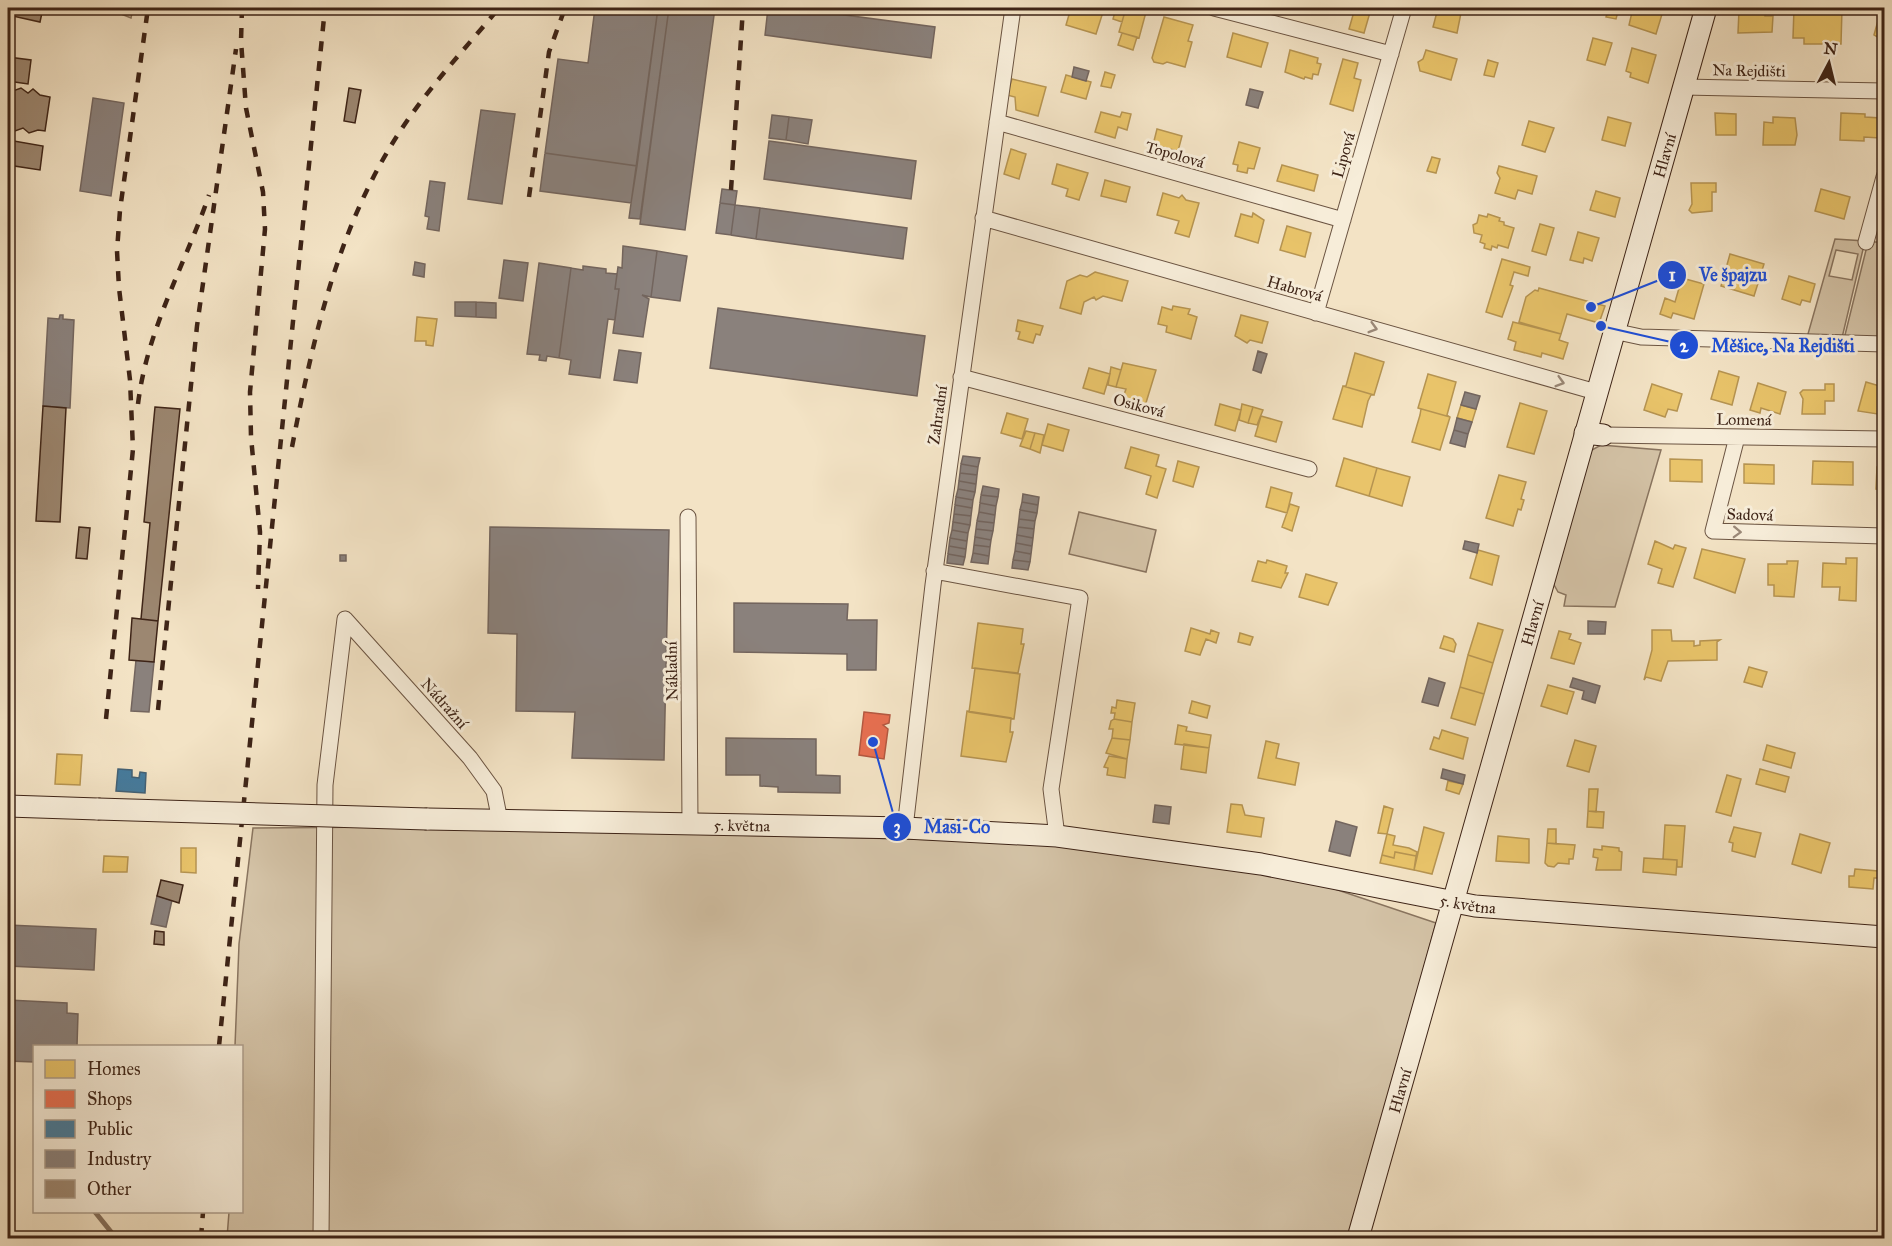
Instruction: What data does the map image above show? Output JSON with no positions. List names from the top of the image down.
{
  "streets": {
    "main road": ["Hlavní", "5. května"],
    "street": [
      "Na Rejdišti",
      "Topolová",
      "Lipová",
      "Habrová",
      "Osiková",
      "Zahradní",
      "Lomená",
      "Sadová",
      "Nákladní",
      "Nádražní"
    ]
  },
  "crossings": [
    ["Na Rejdišti", "Hlavní"],
    ["Topolová", "Lipová"],
    ["Topolová", "Zahradní"],
    ["Lipová", "Habrová"],
    ["Hlavní", "Habrová"],
    ["Hlavní", "Lomená"],
    ["Hlavní", "5. května"],
    ["Habrová", "Zahradní"],
    ["Osiková", "Zahradní"],
    ["Zahradní", "5. května"],
    ["Lomená", "Sadová"],
    ["Nákladní", "5. května"],
    ["Nádražní", "5. května"]
  ],
  "one_way": ["Habrová"],
  "places": ["Ve špajzu", "Měšice, Na Rejdišti", "Masi-Co"],
  "legend": [
    "Homes",
    "Shops",
    "Public",
    "Industry",
    "Other"
  ],
  "north": "top"
}
